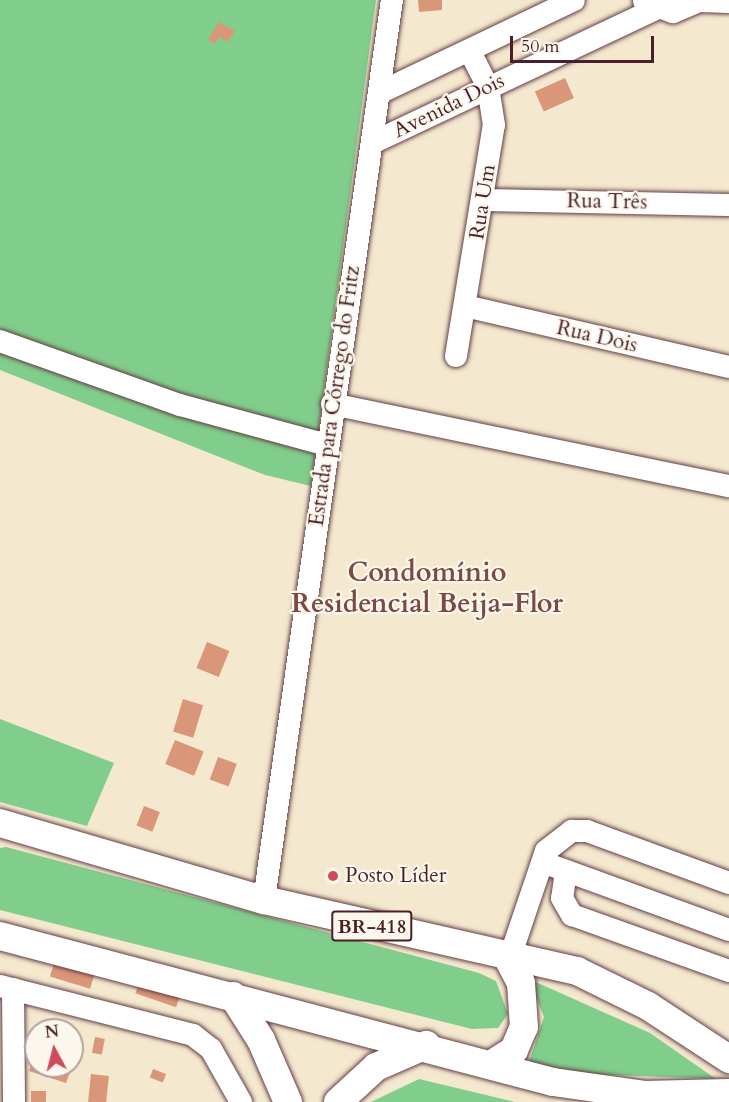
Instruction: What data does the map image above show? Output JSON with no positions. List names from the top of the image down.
{
  "streets": {
    "main road": ["BR-418"],
    "street": [
      "Avenida Dois",
      "Rua Um",
      "Rua Três",
      "Rua Dois",
      "Estrada para Córrego do Fritz"
    ]
  },
  "crossings": [
    ["Avenida Dois", "Rua Um"],
    ["Avenida Dois", "Estrada para Córrego do Fritz"],
    ["Rua Um", "Rua Três"],
    ["Rua Um", "Rua Dois"],
    ["Estrada para Córrego do Fritz", "BR-418"]
  ],
  "districts": ["Condomínio Residencial Beija-Flor"],
  "places": ["Posto Líder"],
  "scale_bar": "50 m",
  "north": "top"
}
